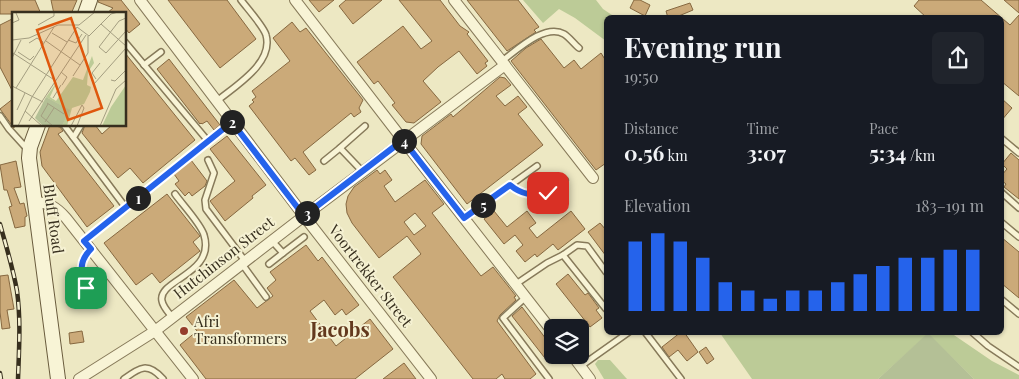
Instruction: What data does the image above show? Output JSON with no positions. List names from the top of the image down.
{
  "streets": {
    "main road": ["Bluff Road"],
    "street": ["Hutchinson Street", "Voortrekker Street"]
  },
  "crossings": [
    ["Hutchinson Street", "Voortrekker Street"]
  ],
  "districts": ["Jacobs"],
  "places": ["Afri Transformers"],
  "page": {
    "heading": ["Evening run", "19:50"],
    "stats": [
      ["Distance", "0.56 km"],
      ["Time", "3:07"],
      ["Pace", "5:34 /km"]
    ],
    "pins": [
      "2",
      "4",
      "1",
      "5",
      "3"
    ],
    "chart": ["Elevation", "183–191 m"]
  }
}
